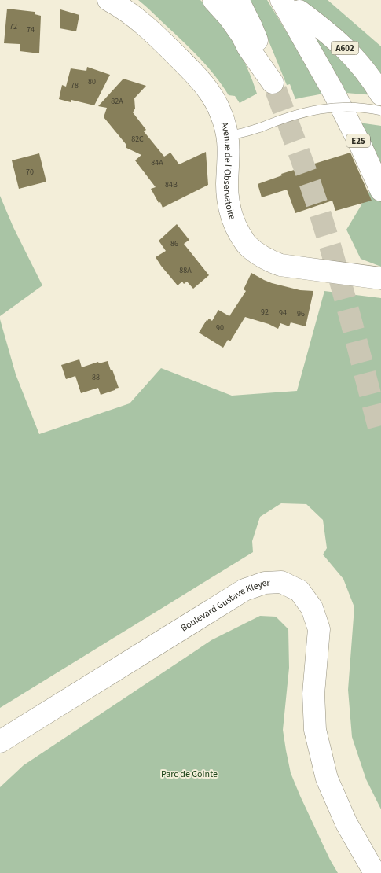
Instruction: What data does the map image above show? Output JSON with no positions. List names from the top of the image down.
{
  "streets": {
    "main road": [
      "A602",
      "E25",
      "Avenue de l'Observatoire",
      "Boulevard Gustave Kleyer"
    ]
  },
  "parks": ["Parc de Cointe"],
  "house_numbers": [
    "72",
    "74",
    "80",
    "78",
    "82A",
    "82C",
    "84A",
    "70",
    "84B",
    "86",
    "88A",
    "92",
    "94",
    "96",
    "90",
    "88"
  ]
}
